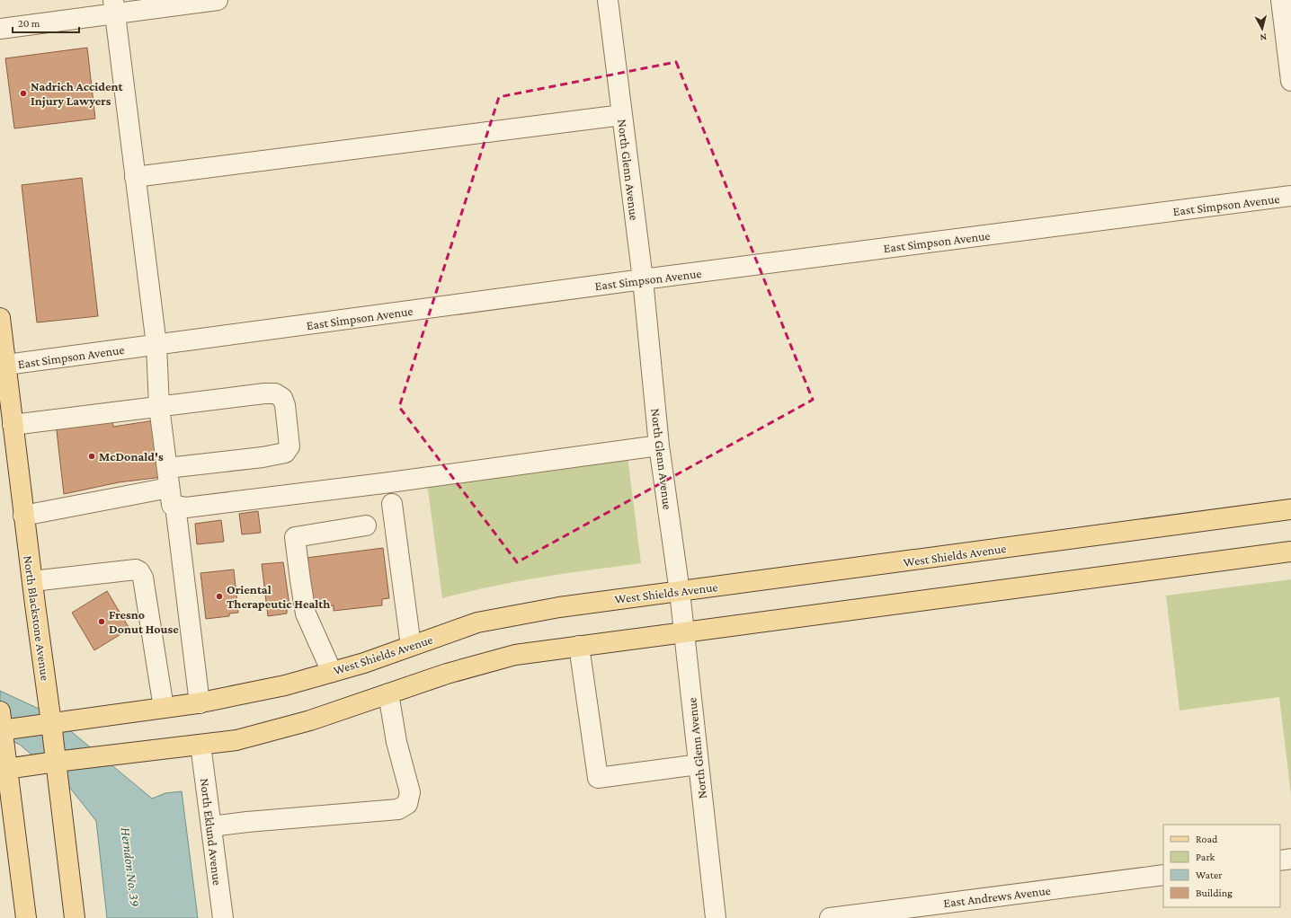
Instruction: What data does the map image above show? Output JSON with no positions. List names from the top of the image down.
{
  "streets": {
    "main road": ["West Shields Avenue", "North Blackstone Avenue"],
    "street": [
      "North Glenn Avenue",
      "East Simpson Avenue",
      "North Eklund Avenue",
      "East Andrews Avenue"
    ]
  },
  "crossings": [
    ["North Glenn Avenue", "East Simpson Avenue"],
    ["North Glenn Avenue", "West Shields Avenue"],
    ["East Simpson Avenue", "North Blackstone Avenue"],
    ["West Shields Avenue", "North Blackstone Avenue"]
  ],
  "water": ["Herndon No. 39"],
  "places": [
    "Nadrich Accident Injury Lawyers",
    "McDonald's",
    "Oriental Therapeutic Health",
    "Fresno Donut House"
  ],
  "legend": [
    "Road",
    "Park",
    "Water",
    "Building"
  ],
  "scale_bar": "20 m",
  "north": "bottom"
}
